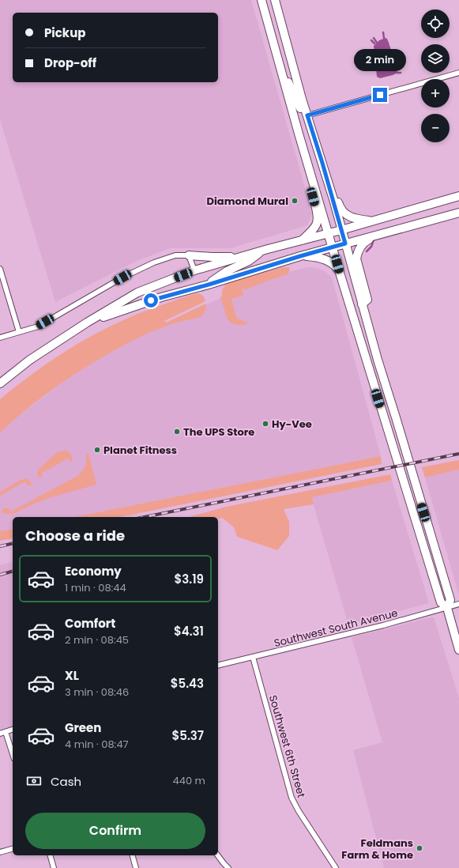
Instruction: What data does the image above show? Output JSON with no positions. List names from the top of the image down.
{
  "streets": {
    "street": ["Southwest South Avenue", "Southwest 6th Street"]
  },
  "crossings": [
    ["Southwest South Avenue", "Southwest 6th Street"]
  ],
  "places": [
    "Diamond Mural",
    "Hy-Vee",
    "The UPS Store",
    "Planet Fitness",
    "Feldmans Farm & Home"
  ],
  "page": {
    "map_buttons": ["+", "−"],
    "banner": ["Pickup", "Drop-off"],
    "bubble": "2 min",
    "heading": "Choose a ride",
    "list": [
      {
        "name": "Economy",
        "note": "1 min · 08:44",
        "value": "$3.19"
      },
      {
        "name": "Comfort",
        "note": "2 min · 08:45",
        "value": "$4.31"
      },
      {
        "name": "XL",
        "note": "3 min · 08:46",
        "value": "$5.43"
      },
      {
        "name": "Green",
        "note": "4 min · 08:47",
        "value": "$5.37"
      }
    ],
    "pay": ["Cash", "440 m"],
    "buttons": "Confirm"
  }
}
